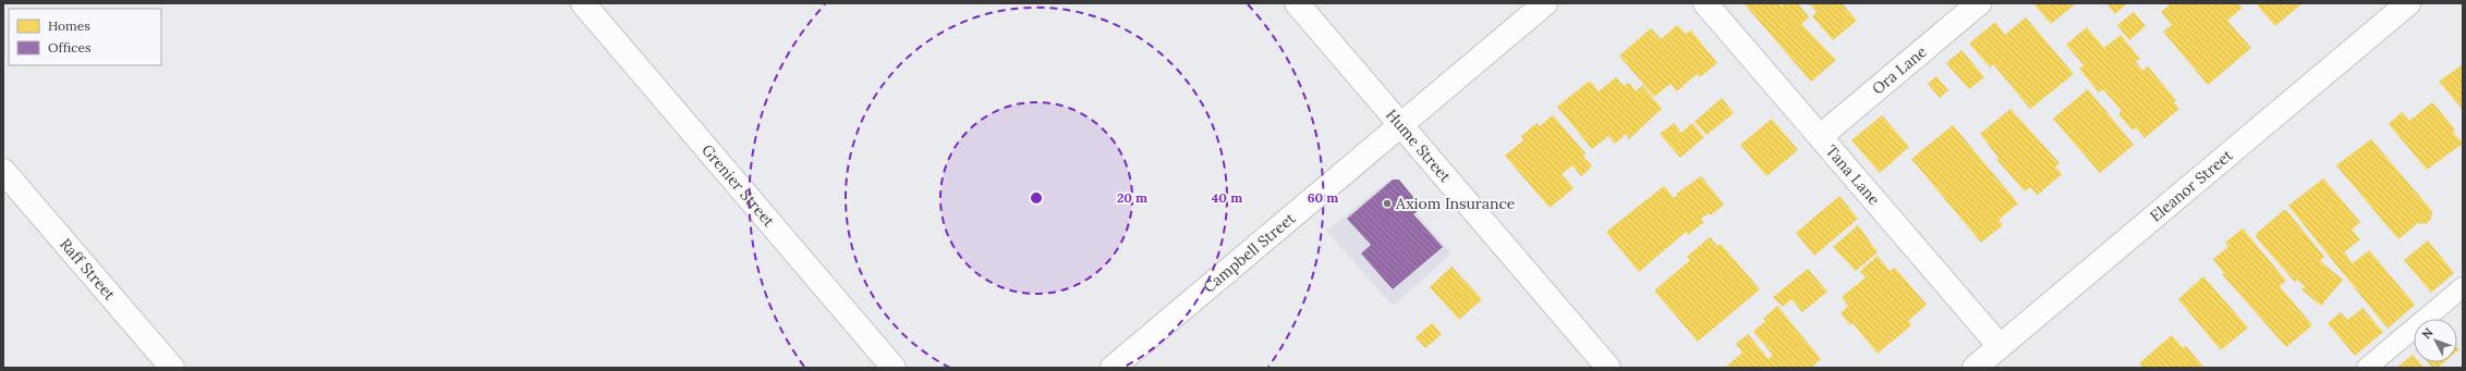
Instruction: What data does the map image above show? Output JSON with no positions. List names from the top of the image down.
{
  "streets": {
    "street": [
      "Ora Lane",
      "Hume Street",
      "Tana Lane",
      "Grenier Street",
      "Eleanor Street",
      "Campbell Street",
      "Raff Street"
    ]
  },
  "crossings": [
    ["Ora Lane", "Tana Lane"],
    ["Hume Street", "Campbell Street"],
    ["Tana Lane", "Eleanor Street"]
  ],
  "places": ["Axiom Insurance"],
  "legend": ["Homes", "Offices"],
  "north": "top left",
  "rings": ["20 m", "40 m", "60 m"]
}
